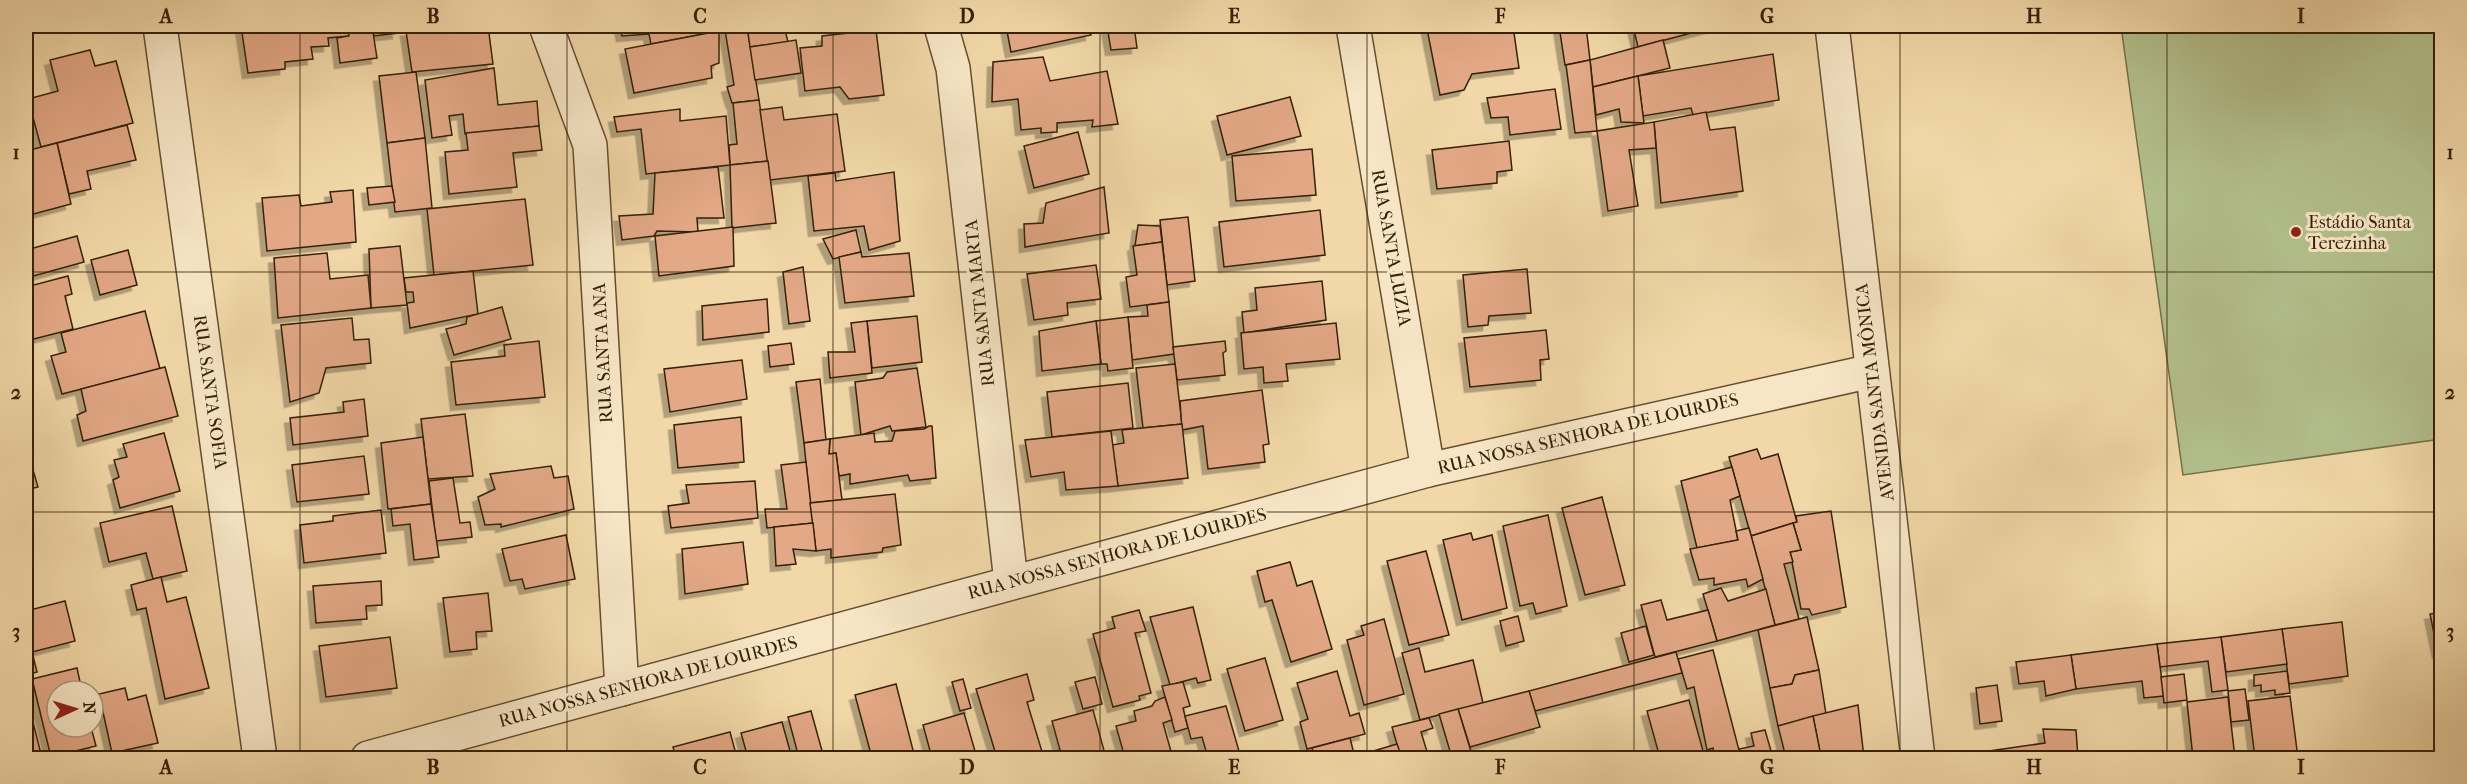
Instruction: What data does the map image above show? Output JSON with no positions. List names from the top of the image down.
{
  "streets": {
    "street": [
      "RUA SANTA LUZIA",
      "RUA SANTA MARTA",
      "RUA SANTA ANA",
      "RUA SANTA SOFIA",
      "AVENIDA SANTA MÔNICA",
      "RUA NOSSA SENHORA DE LOURDES"
    ]
  },
  "crossings": [
    ["RUA SANTA LUZIA", "RUA NOSSA SENHORA DE LOURDES"],
    ["RUA SANTA MARTA", "RUA NOSSA SENHORA DE LOURDES"],
    ["RUA SANTA ANA", "RUA NOSSA SENHORA DE LOURDES"],
    ["AVENIDA SANTA MÔNICA", "RUA NOSSA SENHORA DE LOURDES"]
  ],
  "places": ["Estádio Santa Terezinha"],
  "north": "right",
  "grid": {
    "columns": [
      "A",
      "B",
      "C",
      "D",
      "E",
      "F",
      "G",
      "H",
      "I"
    ],
    "rows": ["1", "2", "3"]
  }
}
